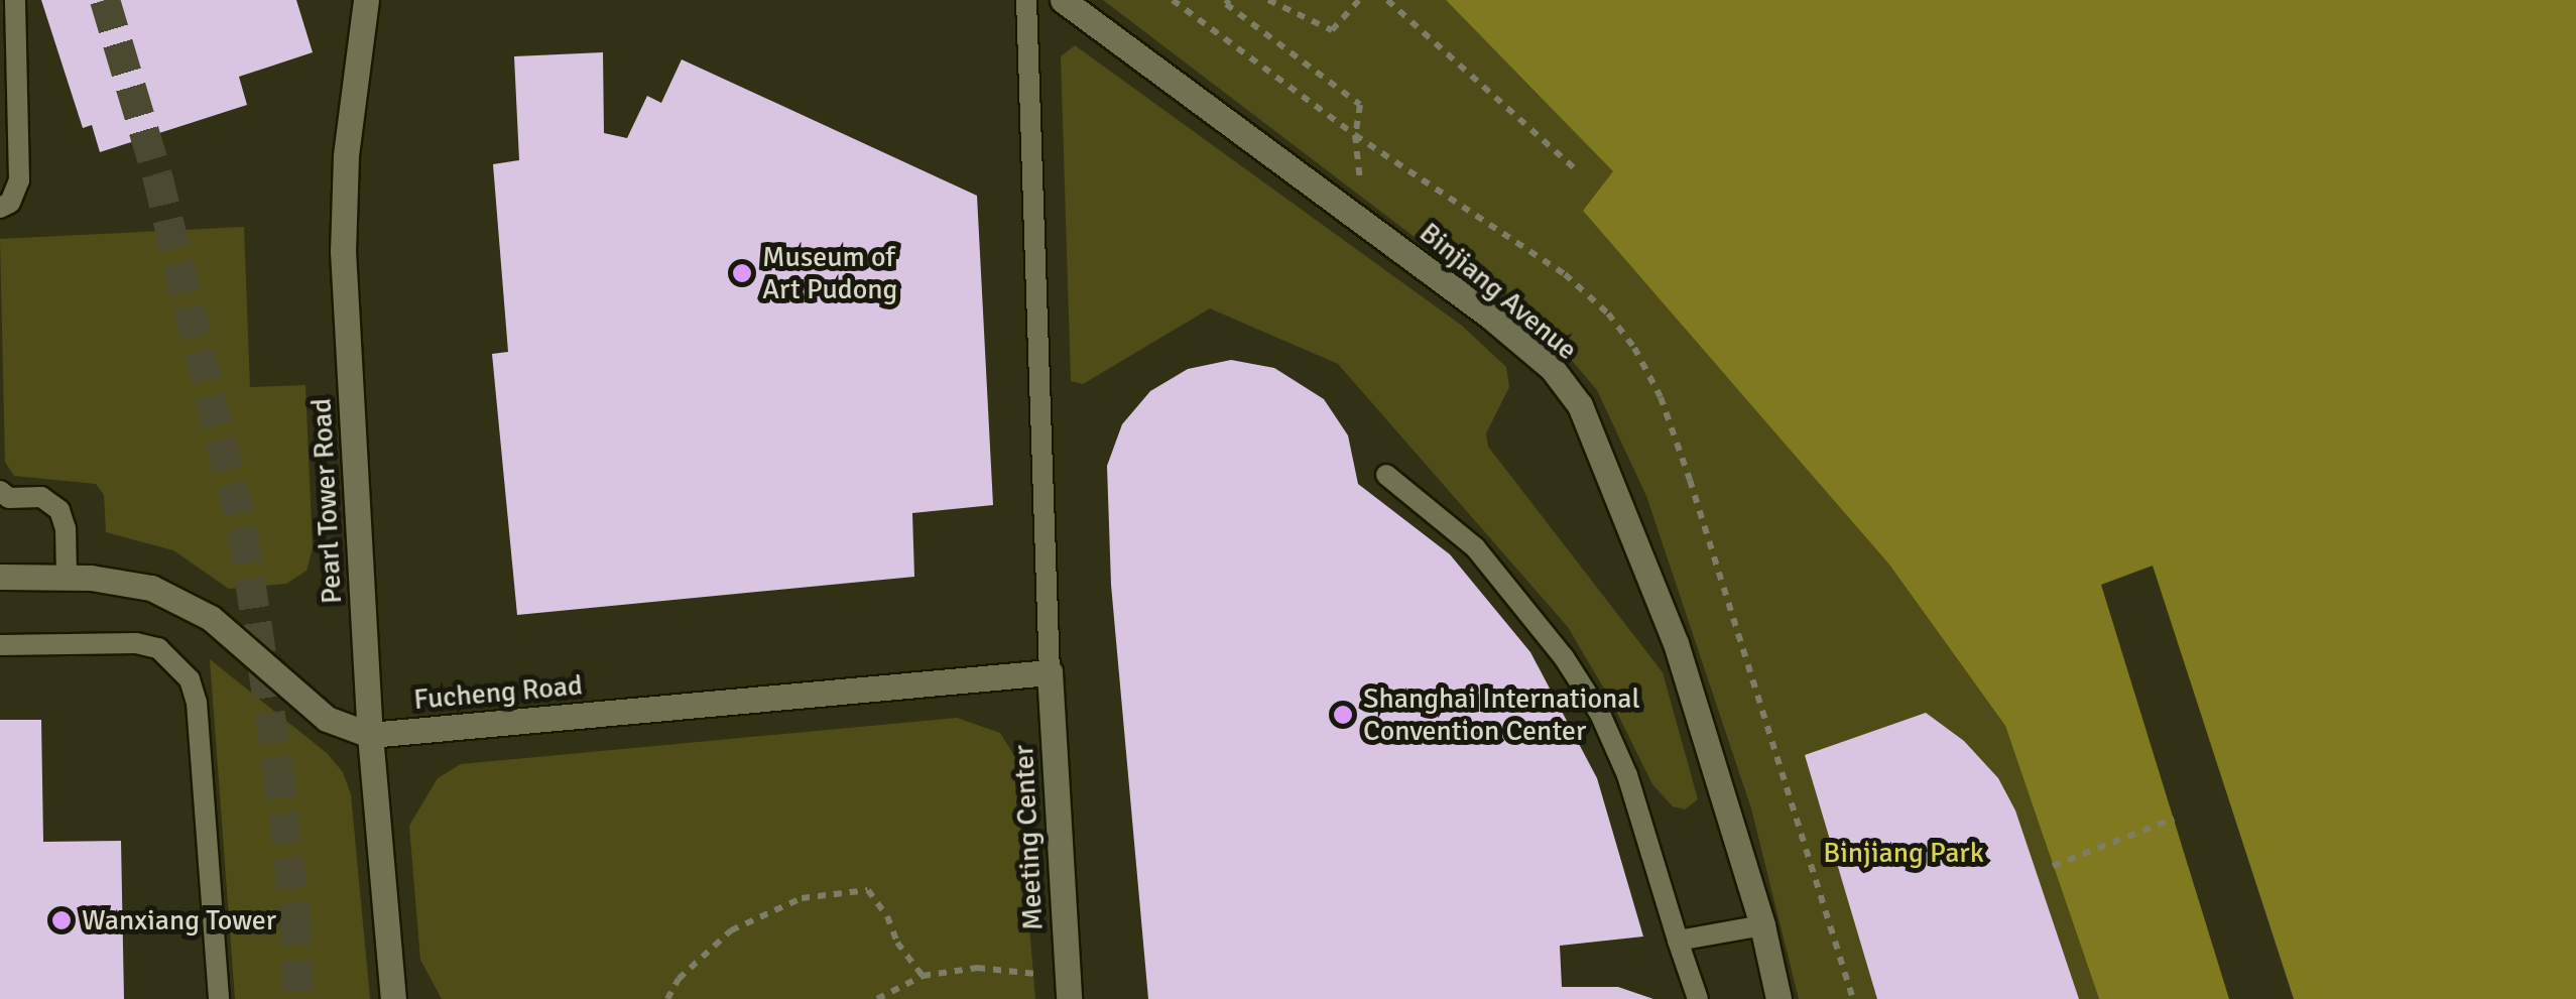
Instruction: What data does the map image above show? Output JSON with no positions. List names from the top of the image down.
{
  "streets": {
    "street": [
      "Binjiang Avenue",
      "Pearl Tower Road",
      "Fucheng Road",
      "Meeting Center"
    ]
  },
  "crossings": [
    ["Pearl Tower Road", "Fucheng Road"],
    ["Fucheng Road", "Meeting Center"]
  ],
  "parks": ["Binjiang Park"],
  "places": ["Museum of Art Pudong", "Shanghai International Convention Center", "Wanxiang Tower"]
}
